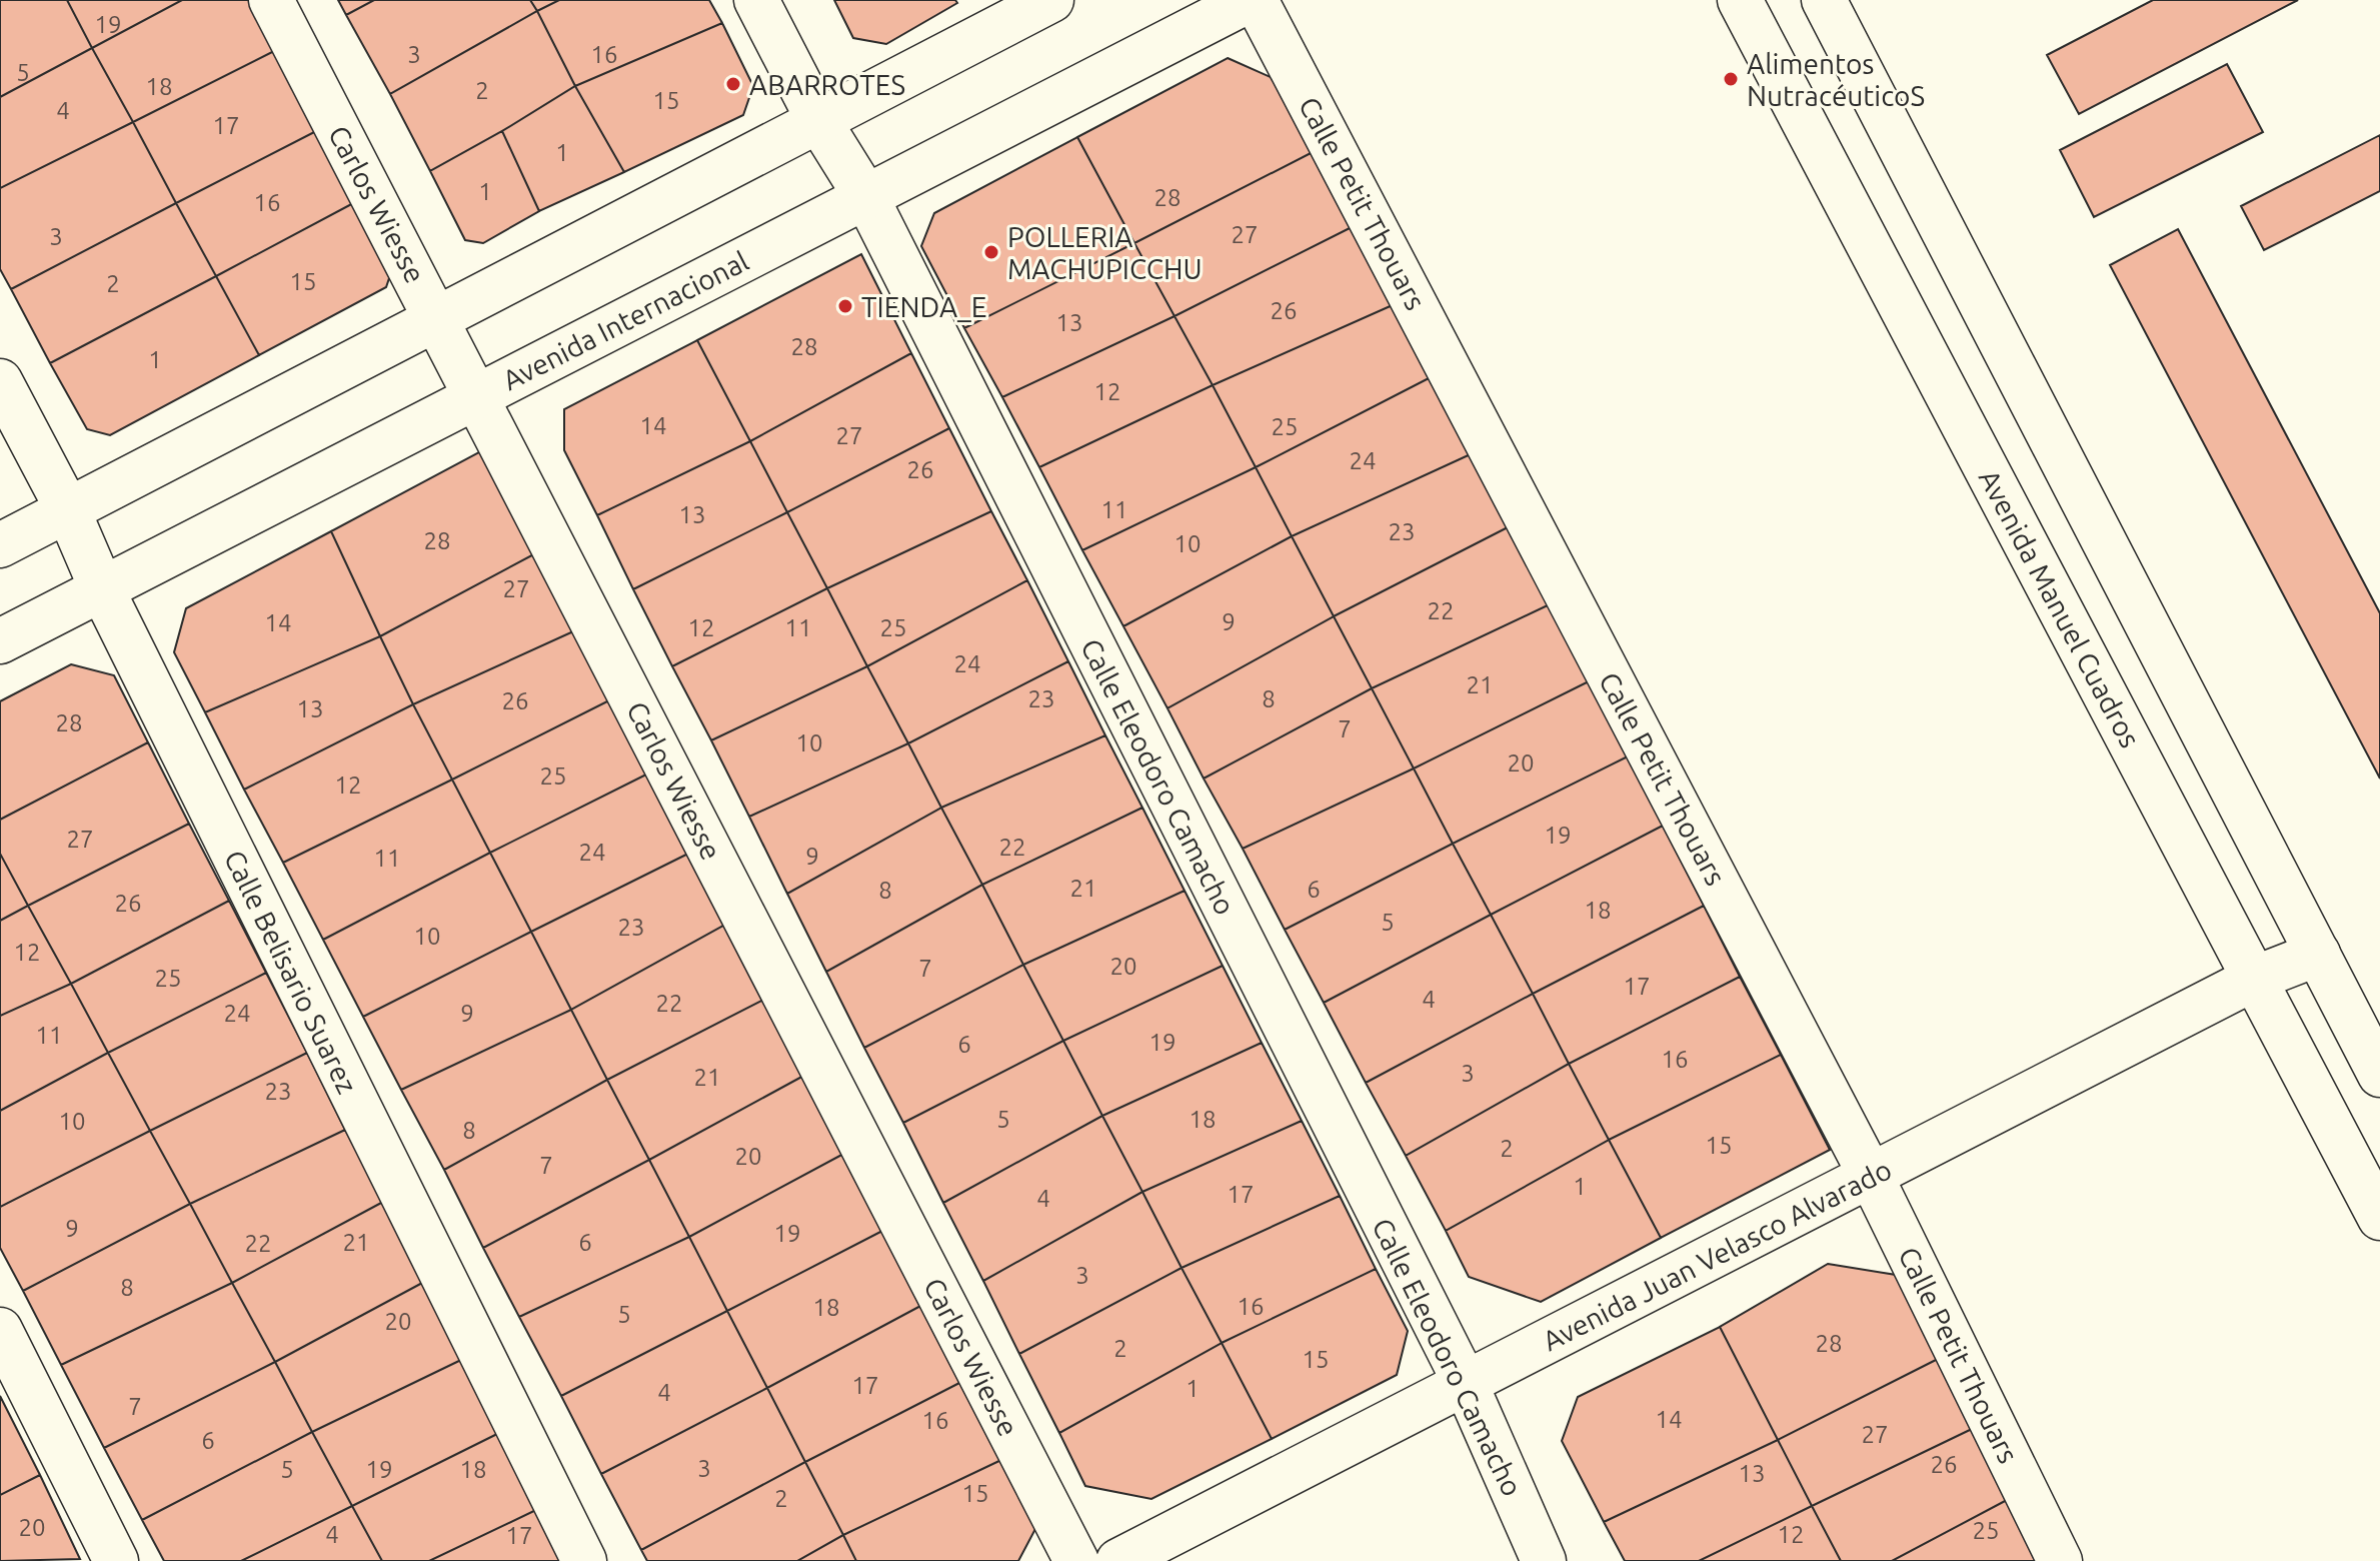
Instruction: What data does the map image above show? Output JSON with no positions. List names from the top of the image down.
{
  "streets": {
    "street": [
      "Calle Petit Thouars",
      "Carlos Wiesse",
      "Avenida Internacional",
      "Avenida Manuel Cuadros",
      "Calle Eleodoro Camacho",
      "Calle Belisario Suarez",
      "Avenida Juan Velasco Alvarado"
    ]
  },
  "crossings": [
    ["Calle Petit Thouars", "Avenida Internacional"],
    ["Calle Petit Thouars", "Avenida Juan Velasco Alvarado"],
    ["Carlos Wiesse", "Avenida Internacional"],
    ["Avenida Internacional", "Calle Eleodoro Camacho"],
    ["Avenida Internacional", "Calle Belisario Suarez"],
    ["Avenida Manuel Cuadros", "Avenida Juan Velasco Alvarado"],
    ["Calle Eleodoro Camacho", "Avenida Juan Velasco Alvarado"]
  ],
  "places": [
    "Alimentos NutracéuticoS",
    "ABARROTES",
    "POLLERIA MACHUPICCHU",
    "TIENDA_E"
  ],
  "house_numbers": [
    "19",
    "3",
    "16",
    "5",
    "18",
    "2",
    "15",
    "4",
    "17",
    "1",
    "1",
    "28",
    "16",
    "27",
    "3",
    "15",
    "2",
    "26",
    "13",
    "28",
    "1",
    "12",
    "14",
    "25",
    "27",
    "24",
    "26",
    "11",
    "13",
    "23",
    "28",
    "10",
    "27",
    "22",
    "9",
    "14",
    "12",
    "11",
    "25",
    "24",
    "21",
    "23",
    "8",
    "26",
    "13",
    "28",
    "7",
    "10",
    "20",
    "25",
    "12",
    "19",
    "27",
    "22",
    "24",
    "9",
    "11",
    "21",
    "6",
    "8",
    "26",
    "18",
    "5",
    "23",
    "10",
    "12",
    "20",
    "7",
    "25",
    "17",
    "4",
    "22",
    "24",
    "9",
    "11",
    "19",
    "6",
    "16",
    "3",
    "21",
    "23",
    "5",
    "18",
    "10",
    "8",
    "15",
    "2",
    "20",
    "7",
    "1",
    "17",
    "4",
    "9",
    "19",
    "21",
    "6",
    "22",
    "3",
    "8",
    "16",
    "18",
    "5",
    "20",
    "28",
    "2",
    "15",
    "17",
    "1",
    "4",
    "7",
    "14",
    "16",
    "27",
    "6",
    "26",
    "3",
    "5",
    "19",
    "18",
    "13",
    "15",
    "2",
    "20",
    "25",
    "4",
    "12",
    "17"
  ]
}
